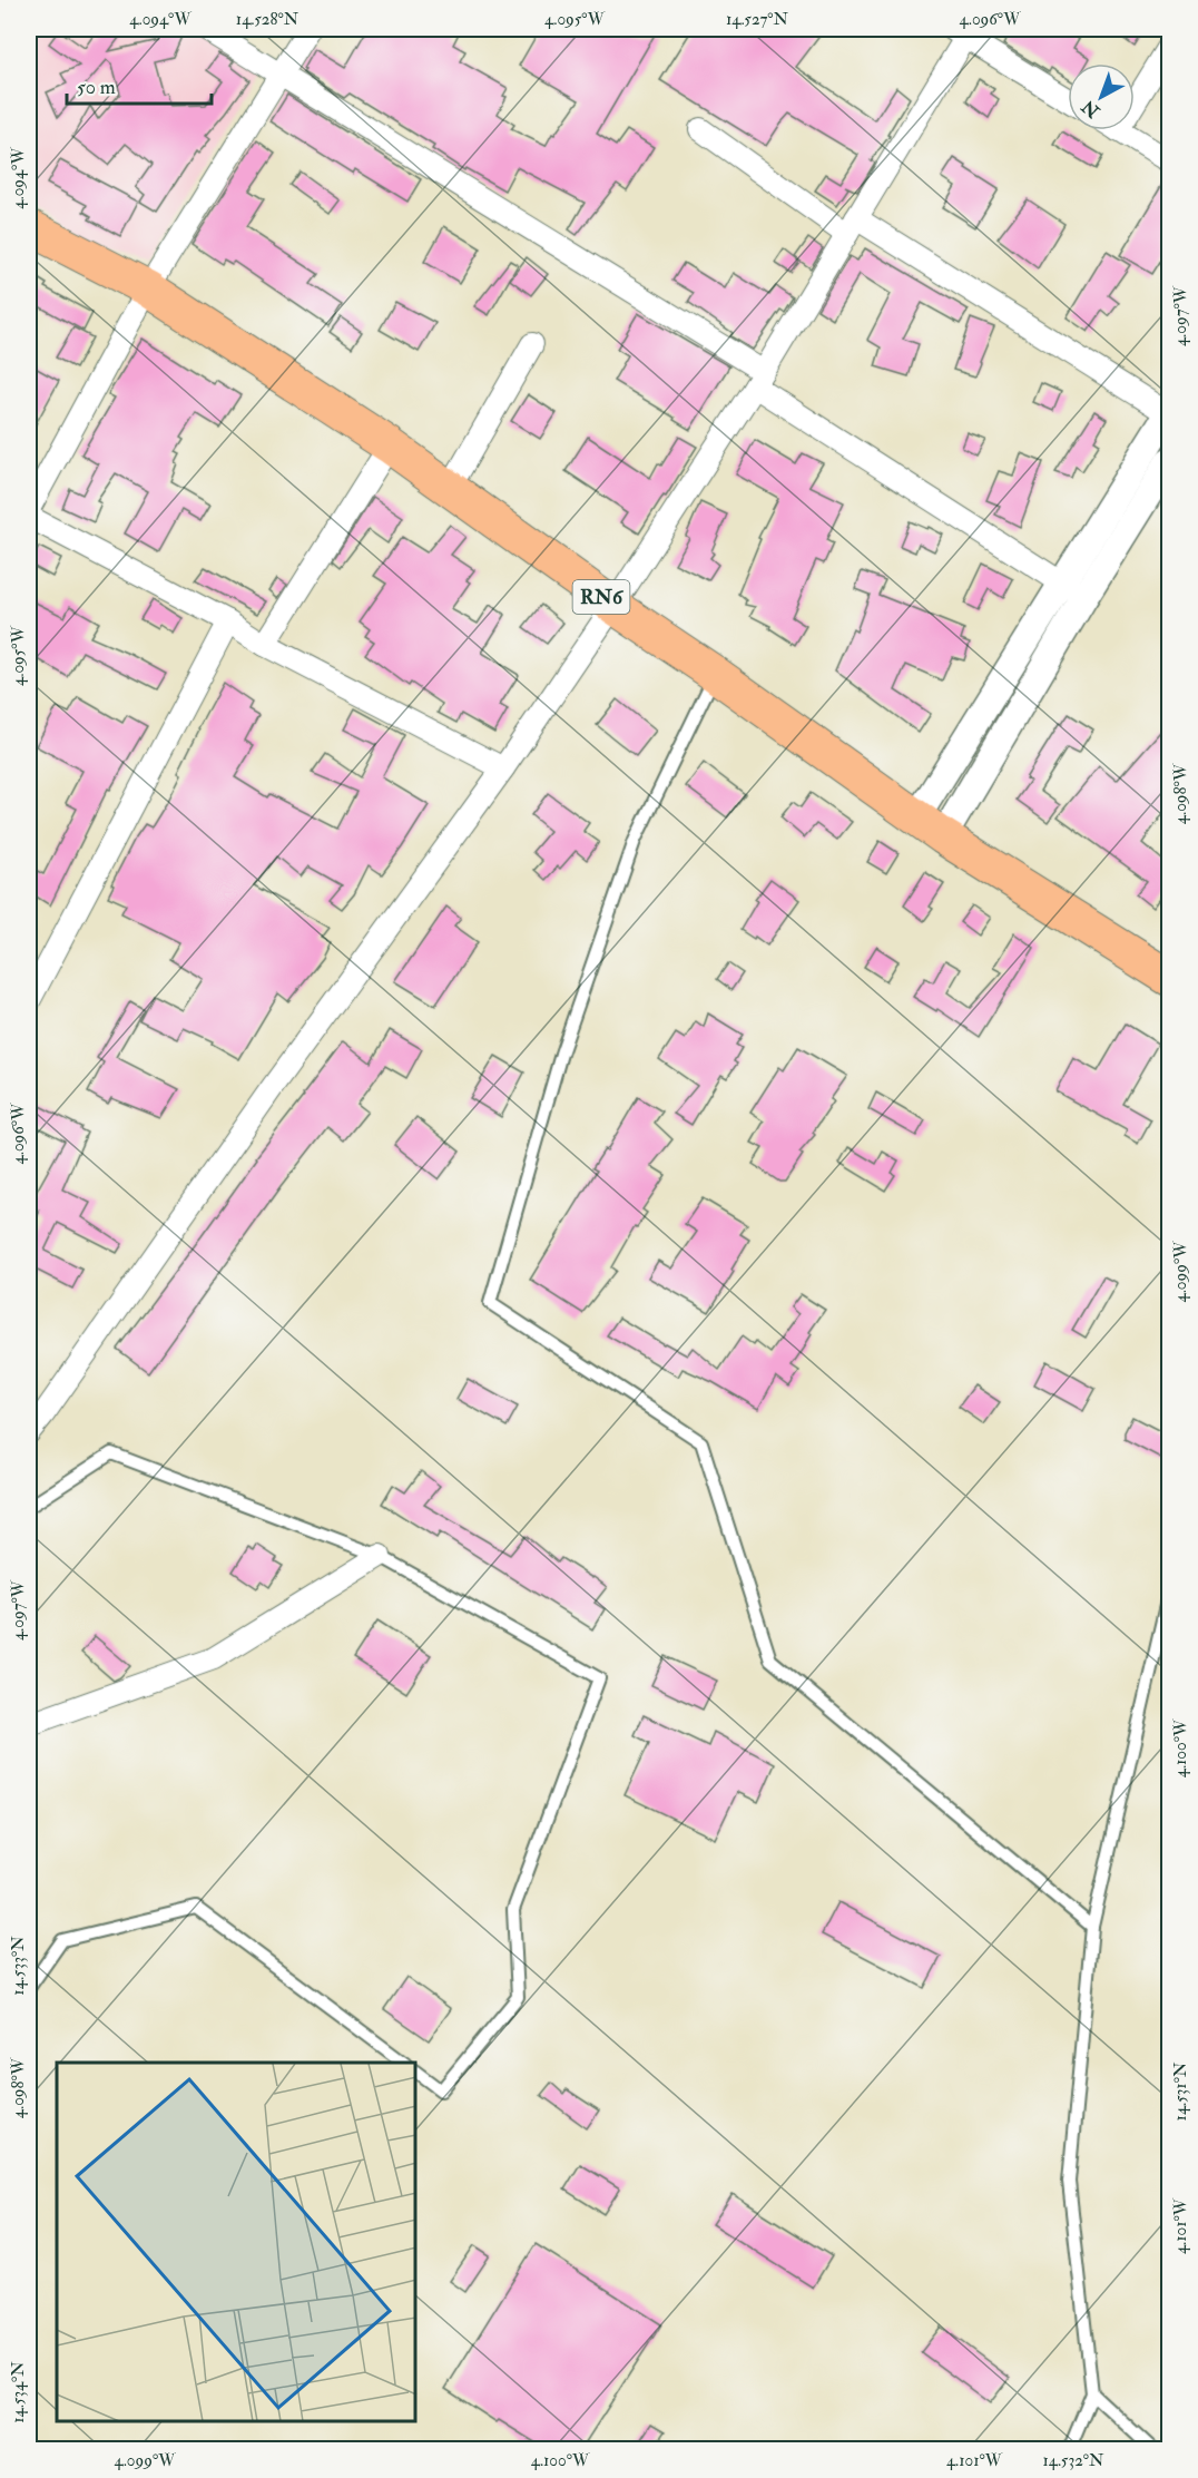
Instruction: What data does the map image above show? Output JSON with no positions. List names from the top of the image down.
{
  "streets": {
    "main road": ["RN6"]
  },
  "scale_bar": "50 m",
  "north": "bottom left",
  "coordinates": [
    "4.094°W",
    "14.528°N",
    "4.095°W",
    "14.527°N",
    "4.096°W",
    "4.097°W",
    "4.098°W",
    "4.099°W",
    "4.100°W",
    "14.533°N",
    "14.531°N",
    "4.101°W",
    "14.534°N",
    "14.532°N"
  ]
}
